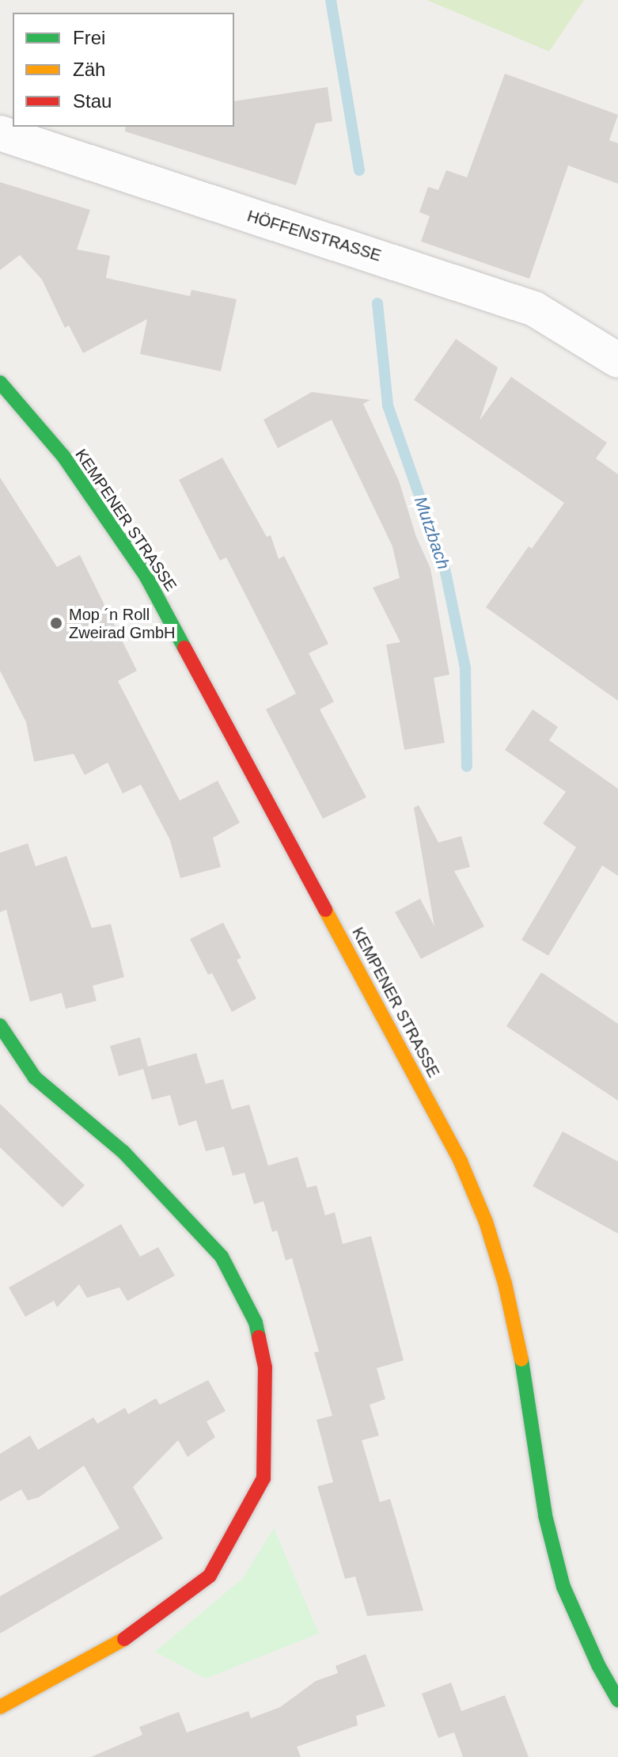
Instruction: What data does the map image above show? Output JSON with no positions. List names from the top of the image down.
{
  "streets": {
    "main road": ["KEMPENER STRASSE"],
    "street": ["HÖFFENSTRASSE"]
  },
  "water": ["Mutzbach"],
  "places": ["Mop ´n Roll Zweirad GmbH"],
  "legend": ["Frei", "Zäh", "Stau"]
}
